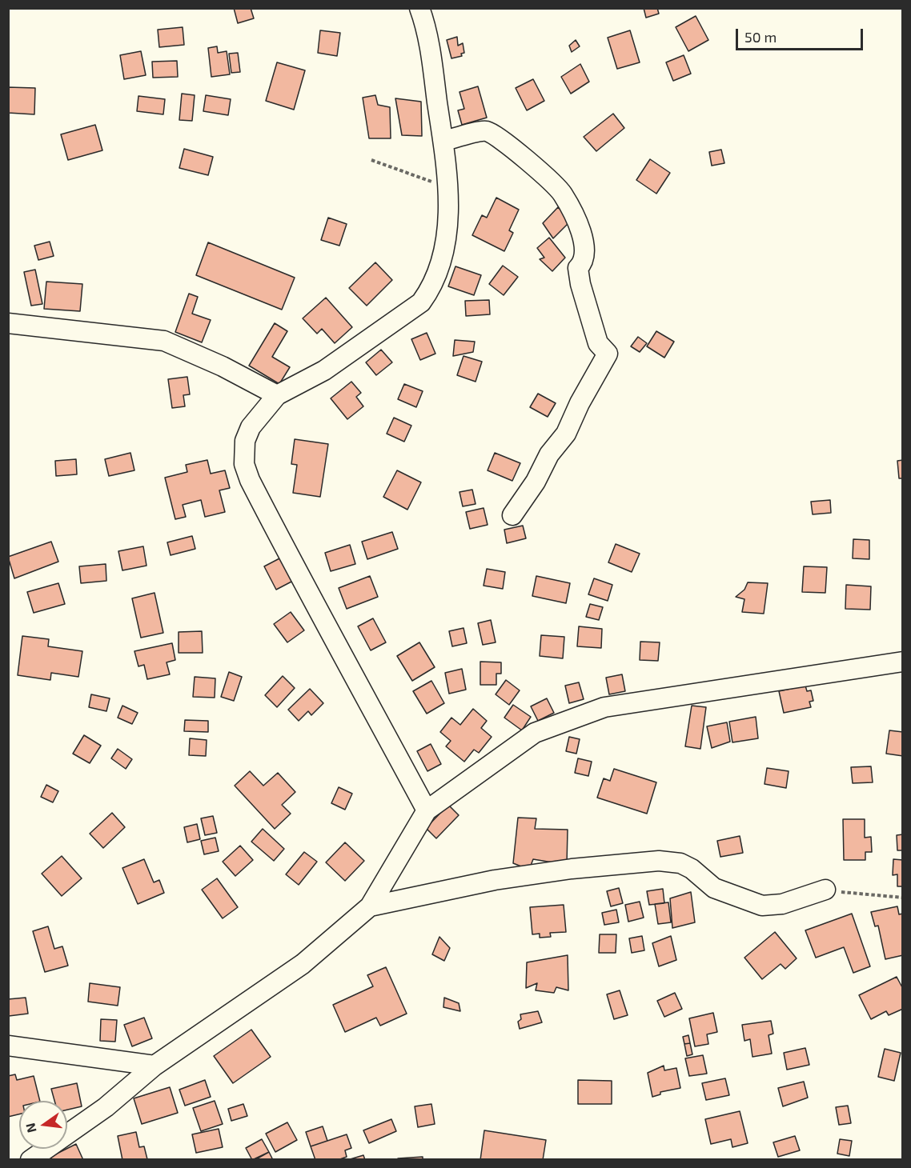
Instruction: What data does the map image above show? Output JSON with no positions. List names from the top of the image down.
{
  "scale_bar": "50 m",
  "north": "left"
}
